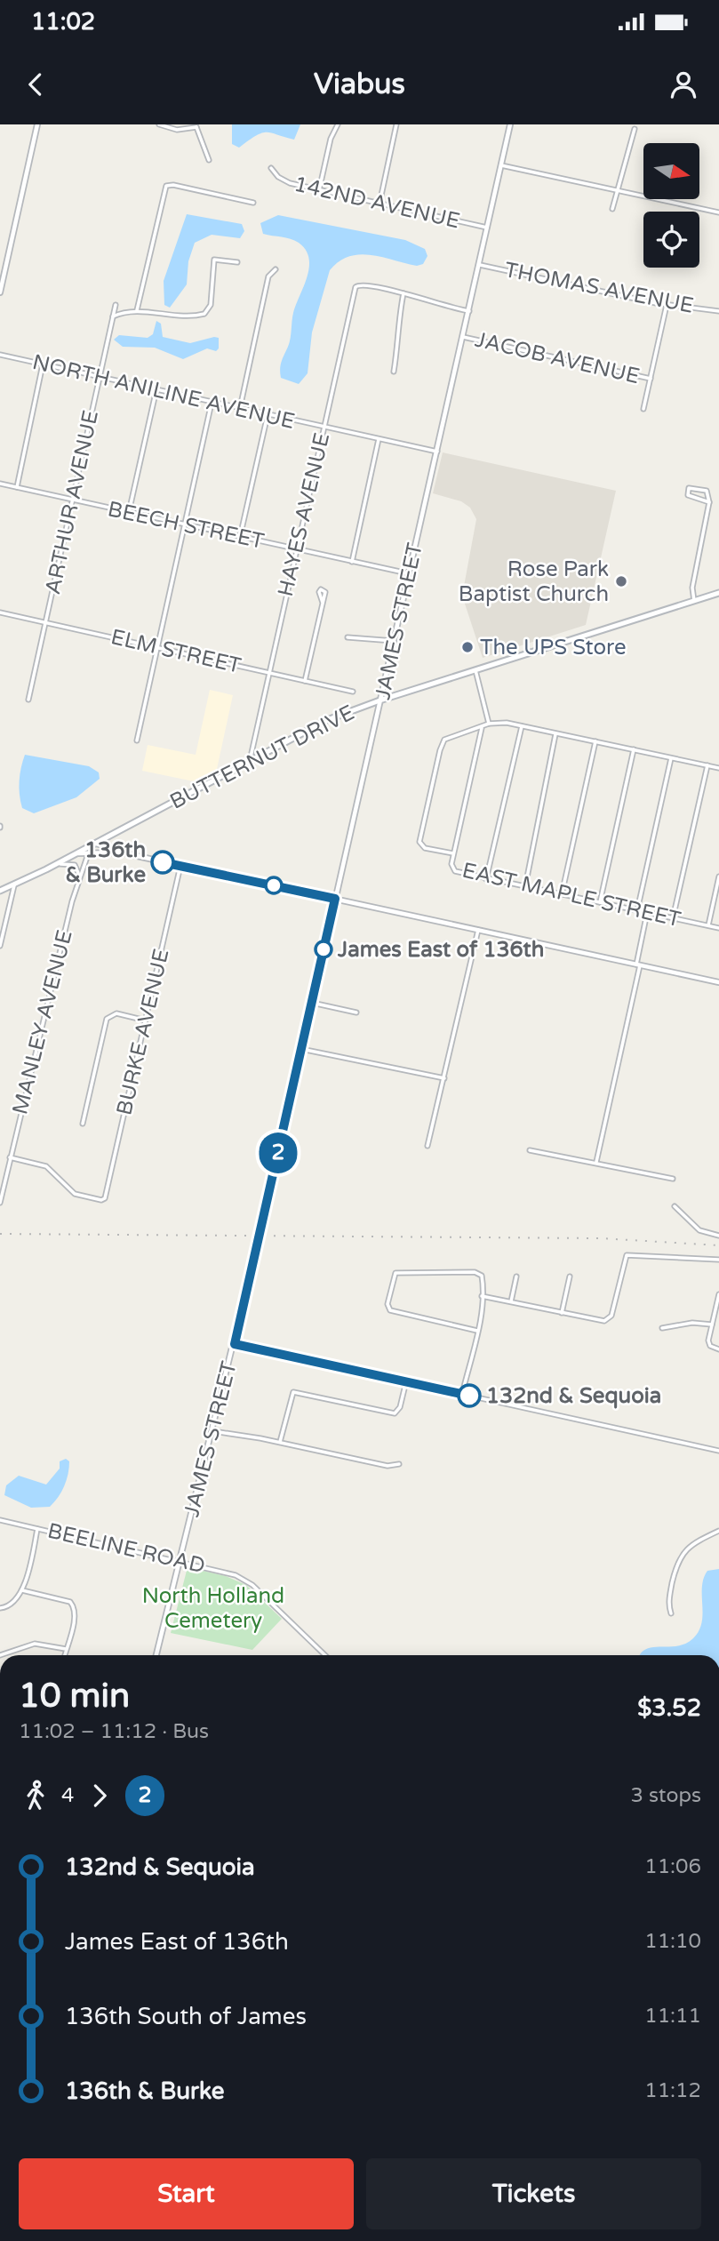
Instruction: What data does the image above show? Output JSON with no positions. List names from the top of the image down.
{
  "streets": {
    "main road": ["BUTTERNUT DRIVE"],
    "street": [
      "142ND AVENUE",
      "THOMAS AVENUE",
      "JACOB AVENUE",
      "NORTH ANILINE AVENUE",
      "ARTHUR AVENUE",
      "HAYES AVENUE",
      "BEECH STREET",
      "JAMES STREET",
      "ELM STREET",
      "EAST MAPLE STREET",
      "MANLEY AVENUE",
      "BURKE AVENUE",
      "BEELINE ROAD"
    ]
  },
  "crossings": [
    ["142ND AVENUE", "JAMES STREET"],
    ["THOMAS AVENUE", "JAMES STREET"],
    ["JACOB AVENUE", "JAMES STREET"],
    ["NORTH ANILINE AVENUE", "ARTHUR AVENUE"],
    ["NORTH ANILINE AVENUE", "HAYES AVENUE"],
    ["NORTH ANILINE AVENUE", "JAMES STREET"],
    ["ARTHUR AVENUE", "BEECH STREET"],
    ["ARTHUR AVENUE", "ELM STREET"],
    ["HAYES AVENUE", "BEECH STREET"],
    ["HAYES AVENUE", "ELM STREET"],
    ["HAYES AVENUE", "BUTTERNUT DRIVE"],
    ["BEECH STREET", "JAMES STREET"],
    ["JAMES STREET", "BUTTERNUT DRIVE"],
    ["JAMES STREET", "BEELINE ROAD"],
    ["MANLEY AVENUE", "BURKE AVENUE"]
  ],
  "parks": ["North Holland Cemetery"],
  "places": [
    "Rose Park Baptist Church",
    "The UPS Store",
    "136th & Burke",
    "James East of 136th",
    "132nd & Sequoia"
  ],
  "lines": ["bus line 2"],
  "north": "right",
  "page": {
    "status": "11:02",
    "header": "Viabus",
    "on_map": "2",
    "heading": ["10 min", "11:02 – 11:12 · Bus", "$3.52"],
    "legs": ["4", "2", "3 stops"],
    "list": [
      {
        "name": "132nd & Sequoia",
        "value": "11:06"
      },
      {
        "name": "James East of 136th",
        "value": "11:10"
      },
      {
        "name": "136th South of James",
        "value": "11:11"
      },
      {
        "name": "136th & Burke",
        "value": "11:12"
      }
    ],
    "buttons": ["Start", "Tickets"]
  }
}
